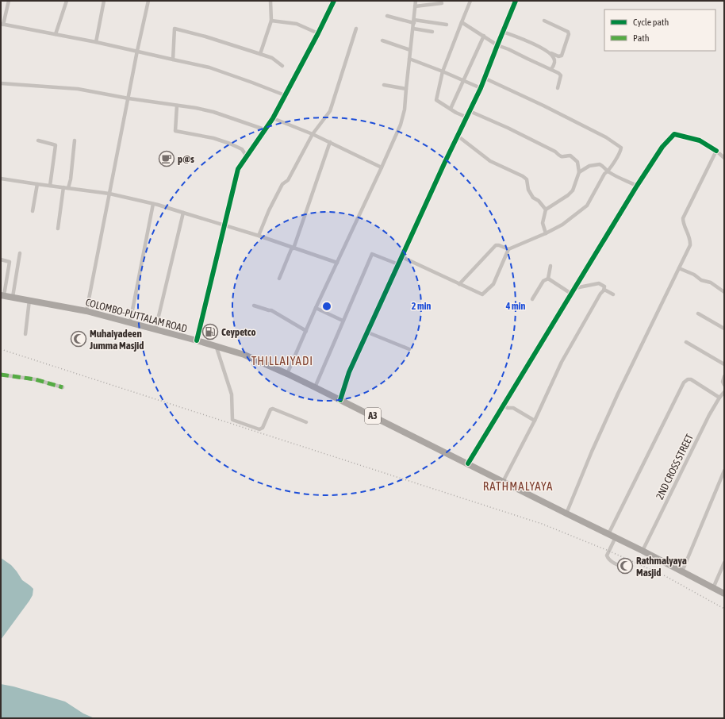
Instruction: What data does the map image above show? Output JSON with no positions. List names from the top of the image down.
{
  "streets": {
    "highway": ["COLOMBO-PUTTALAM ROAD", "A3"],
    "street": ["2ND CROSS STREET"]
  },
  "crossings": [
    ["COLOMBO-PUTTALAM ROAD", "2ND CROSS STREET"]
  ],
  "districts": ["THILLAIYADI", "RATHMALYAYA"],
  "places": {
    "cafe": ["p@s"],
    "fuel station": ["Ceypetco"],
    "mosque": ["Muhaiyadeen Jumma Masjid", "Rathmalyaya Masjid"]
  },
  "legend": ["Cycle path", "Path"],
  "rings": ["2 min", "4 min"]
}
